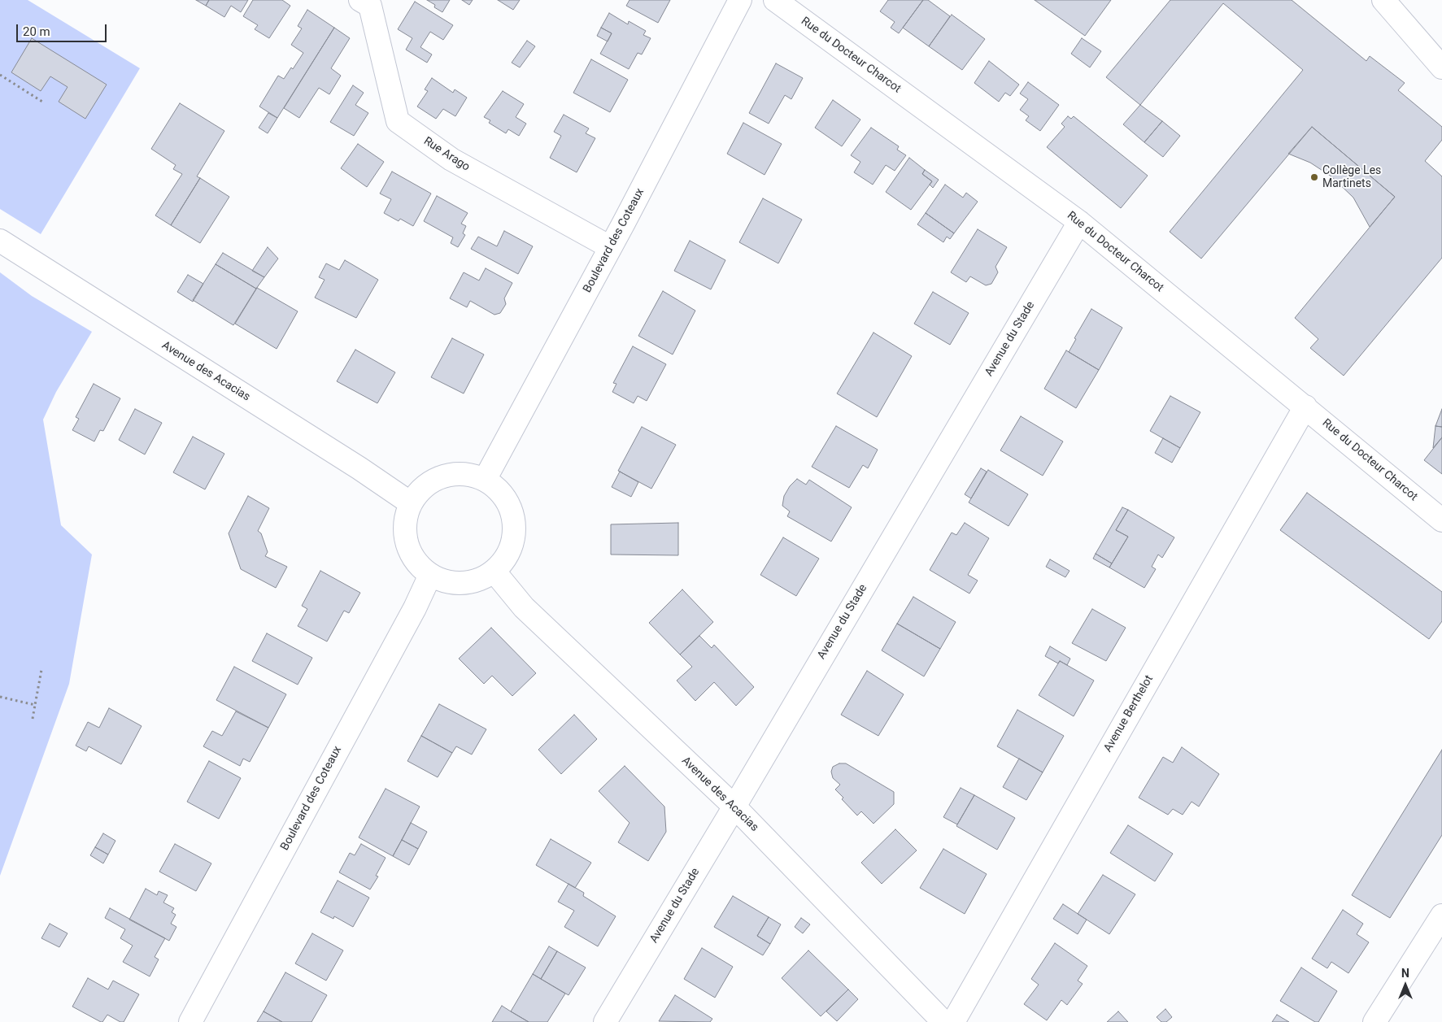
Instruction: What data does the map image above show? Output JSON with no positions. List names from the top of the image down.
{
  "streets": {
    "street": [
      "Rue du Docteur Charcot",
      "Rue Arago",
      "Boulevard des Coteaux",
      "Avenue du Stade",
      "Avenue des Acacias",
      "Avenue Berthelot"
    ]
  },
  "crossings": [
    ["Rue du Docteur Charcot", "Avenue du Stade"],
    ["Rue du Docteur Charcot", "Avenue Berthelot"],
    ["Rue Arago", "Boulevard des Coteaux"],
    ["Boulevard des Coteaux", "Avenue des Acacias"],
    ["Avenue du Stade", "Avenue des Acacias"]
  ],
  "places": ["Collège Les Martinets"],
  "scale_bar": "20 m",
  "north": "top"
}
